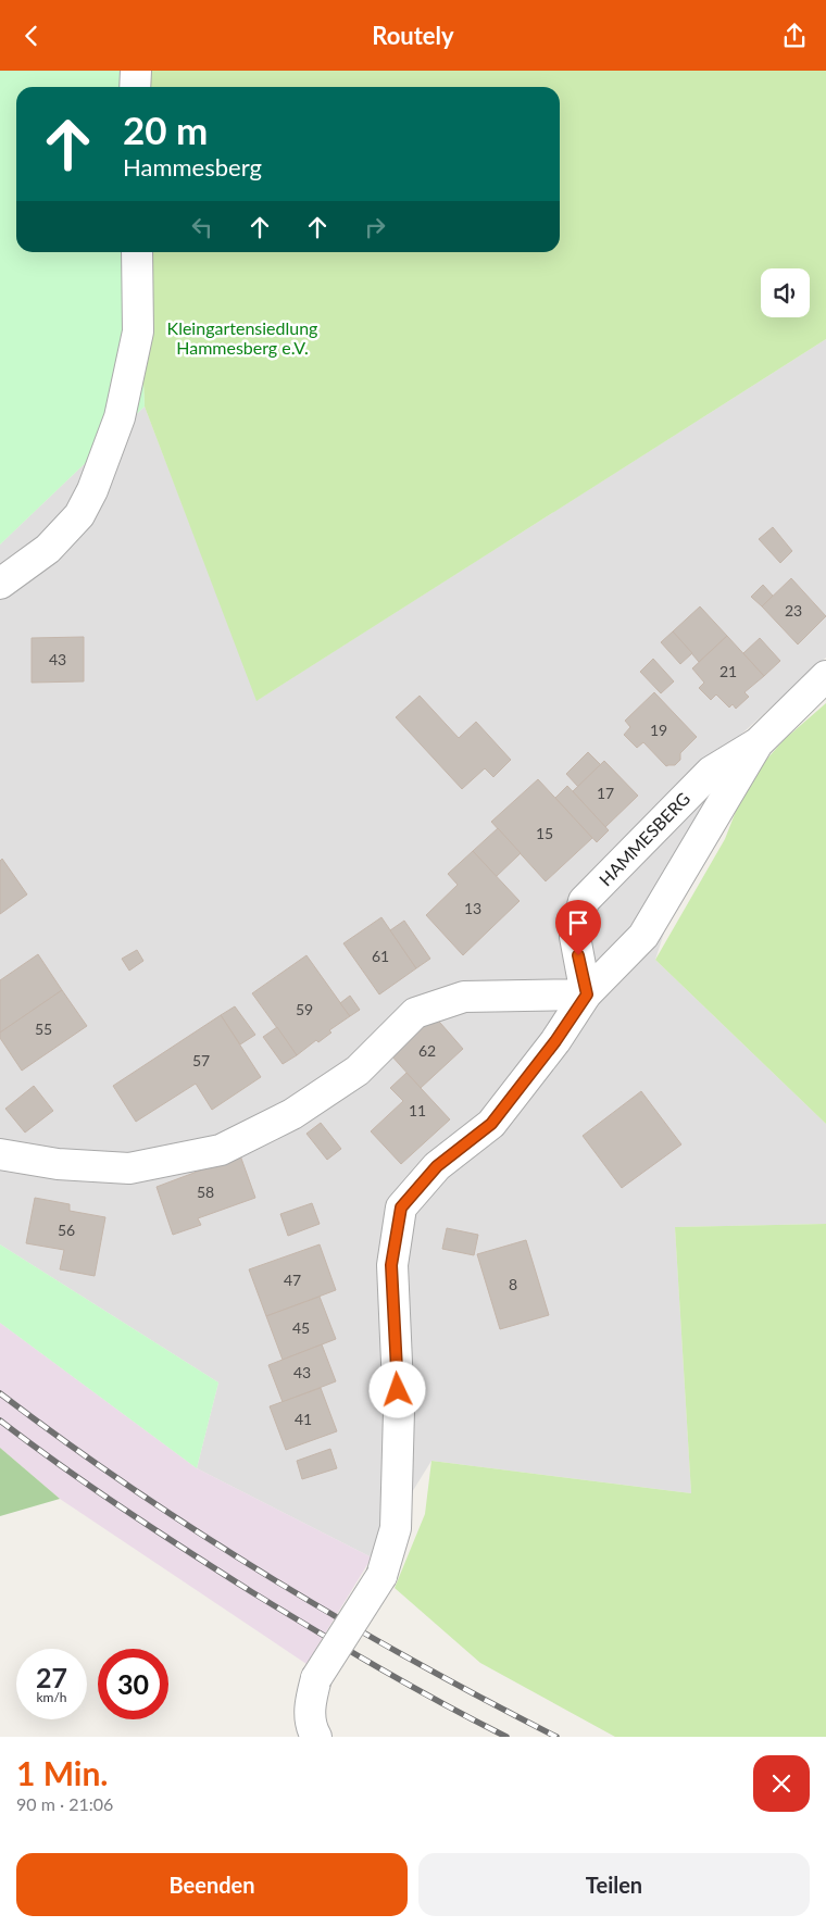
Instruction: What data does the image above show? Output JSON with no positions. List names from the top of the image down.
{
  "streets": {
    "street": ["HAMMESBERG"]
  },
  "parks": ["Kleingartensiedlung Hammesberg e.V."],
  "house_numbers": [
    "23",
    "43",
    "21",
    "19",
    "17",
    "15",
    "13",
    "61",
    "59",
    "55",
    "62",
    "57",
    "11",
    "58",
    "56",
    "47",
    "8",
    "45",
    "43",
    "41"
  ],
  "page": {
    "header": "Routely",
    "turn": ["20 m", "Hammesberg"],
    "speed": "27 km/h",
    "limit": "30",
    "heading": ["1 Min.", "90 m · 21:06"],
    "buttons": ["Beenden", "Teilen"]
  }
}
